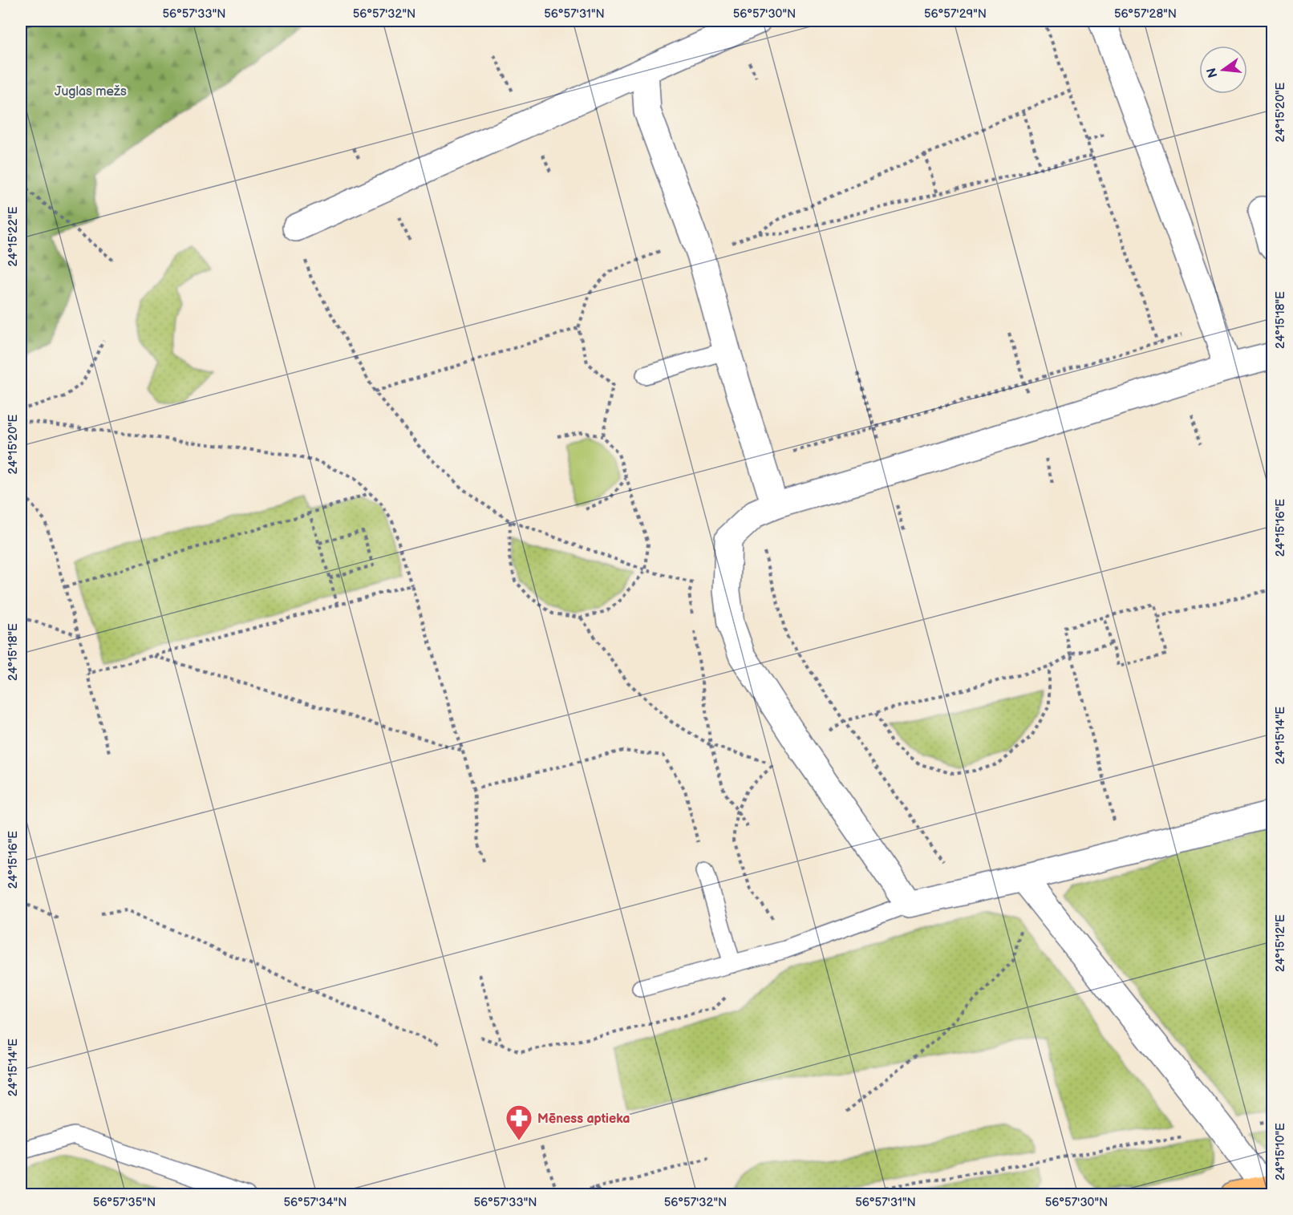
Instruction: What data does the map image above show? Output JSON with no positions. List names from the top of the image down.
{
  "parks": ["Juglas mežs"],
  "places": {
    "pharmacy": ["Mēness aptieka"]
  },
  "north": "left",
  "coordinates": [
    "56°57'33\"N",
    "56°57'32\"N",
    "56°57'31\"N",
    "56°57'30\"N",
    "56°57'29\"N",
    "56°57'28\"N",
    "24°15'20\"E",
    "24°15'22\"E",
    "24°15'18\"E",
    "24°15'16\"E",
    "24°15'14\"E",
    "24°15'12\"E",
    "24°15'10\"E",
    "56°57'35\"N",
    "56°57'34\"N"
  ]
}
